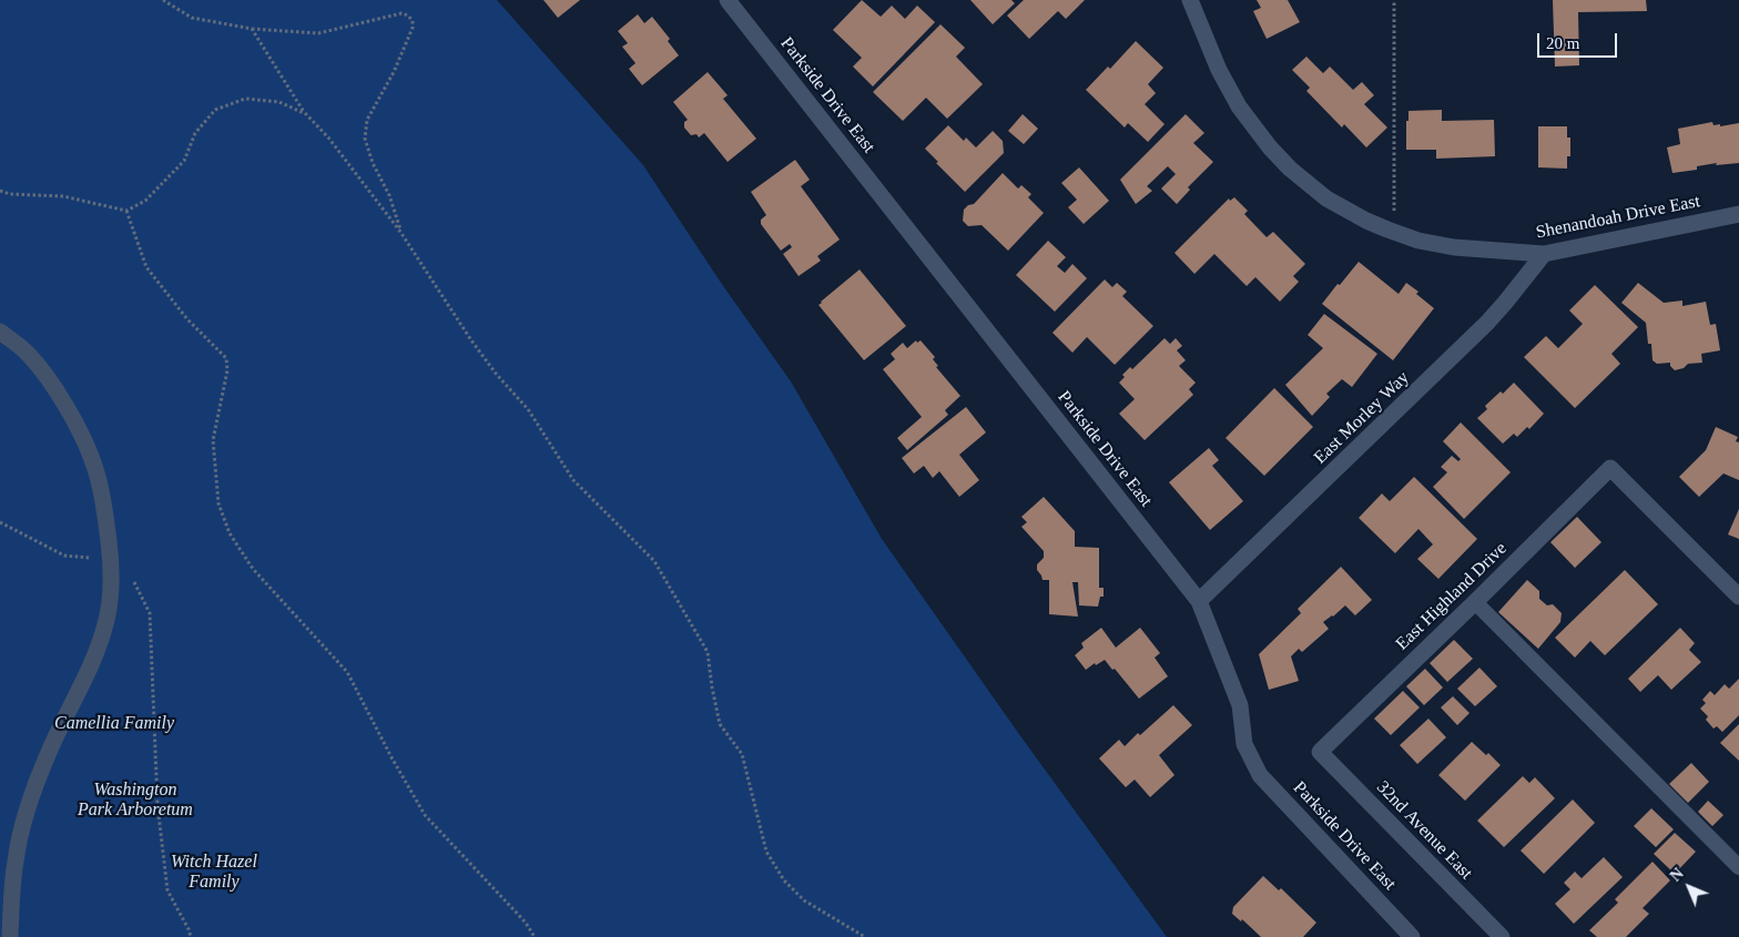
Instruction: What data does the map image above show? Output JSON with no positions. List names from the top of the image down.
{
  "streets": {
    "street": [
      "Parkside Drive East",
      "Shenandoah Drive East",
      "East Morley Way",
      "East Highland Drive",
      "32nd Avenue East"
    ]
  },
  "crossings": [
    ["Parkside Drive East", "East Morley Way"],
    ["Shenandoah Drive East", "East Morley Way"],
    ["East Highland Drive", "32nd Avenue East"]
  ],
  "parks": ["Camellia Family", "Washington Park Arboretum", "Witch Hazel Family"],
  "scale_bar": "20 m",
  "north": "top left"
}
